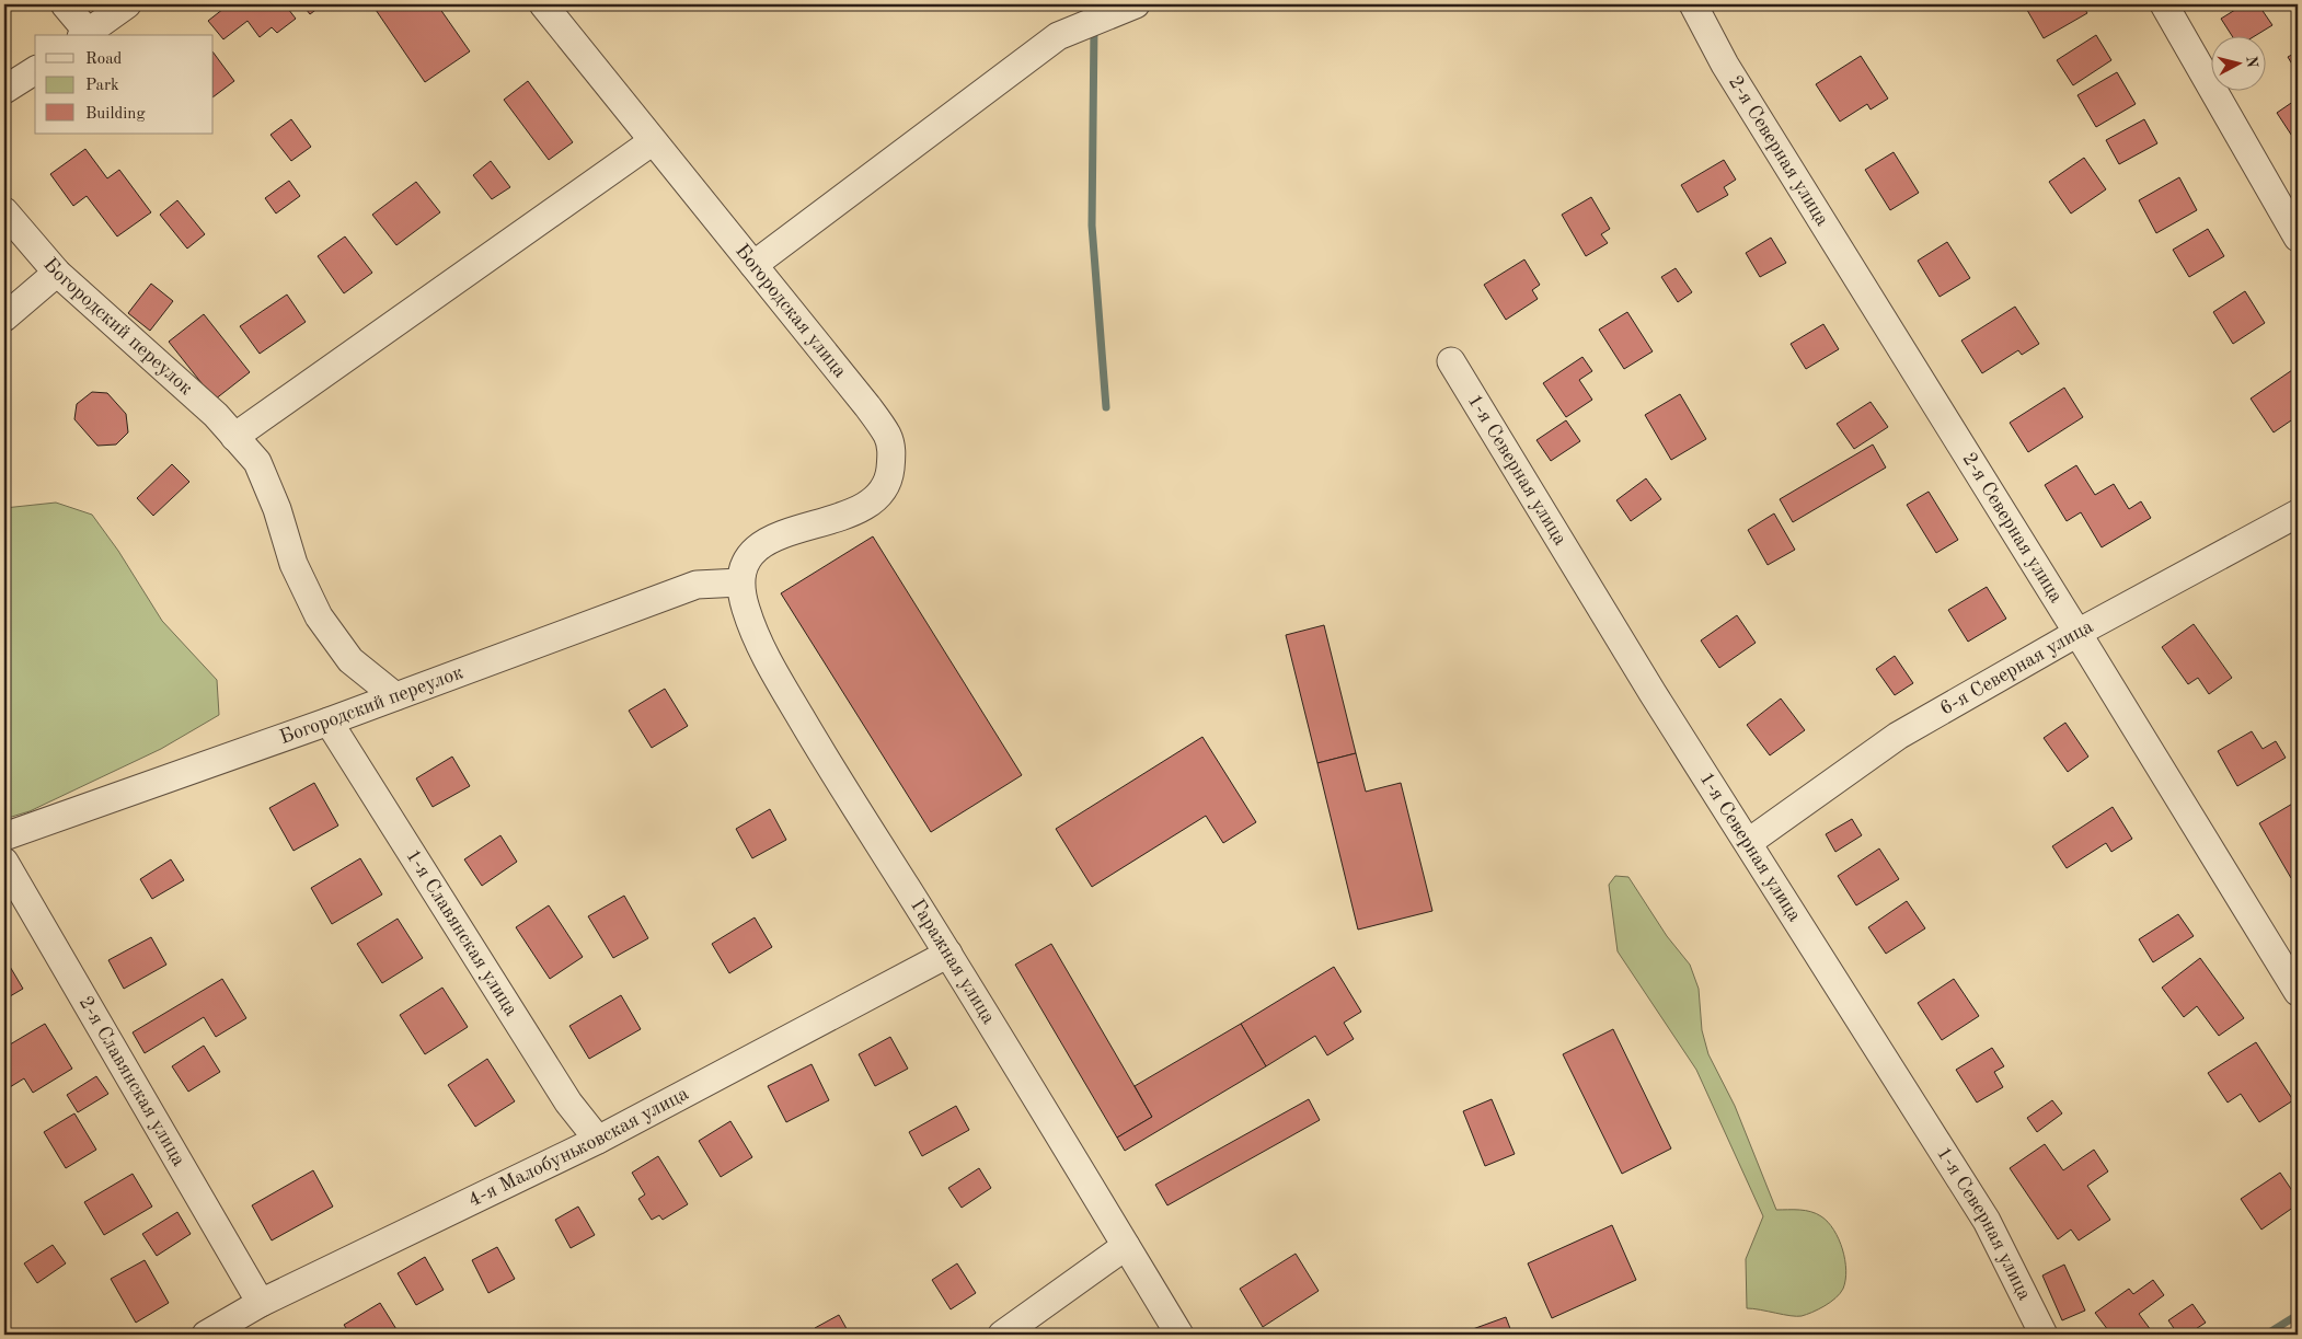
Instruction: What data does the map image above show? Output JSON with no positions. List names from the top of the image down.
{
  "streets": {
    "street": [
      "2-я Северная улица",
      "Богородская улица",
      "Богородский переулок",
      "1-я Северная улица",
      "6-я Северная улица",
      "1-я Славянская улица",
      "Гаражная улица",
      "2-я Славянская улица",
      "4-я Малобуньковская улица"
    ]
  },
  "crossings": [
    ["2-я Северная улица", "6-я Северная улица"],
    ["Богородская улица", "Богородский переулок"],
    ["Богородская улица", "Гаражная улица"],
    ["Богородский переулок", "1-я Славянская улица"],
    ["Богородский переулок", "Гаражная улица"],
    ["1-я Северная улица", "6-я Северная улица"],
    ["1-я Славянская улица", "4-я Малобуньковская улица"],
    ["Гаражная улица", "4-я Малобуньковская улица"],
    ["2-я Славянская улица", "4-я Малобуньковская улица"]
  ],
  "legend": ["Road", "Park", "Building"],
  "north": "right"
}
